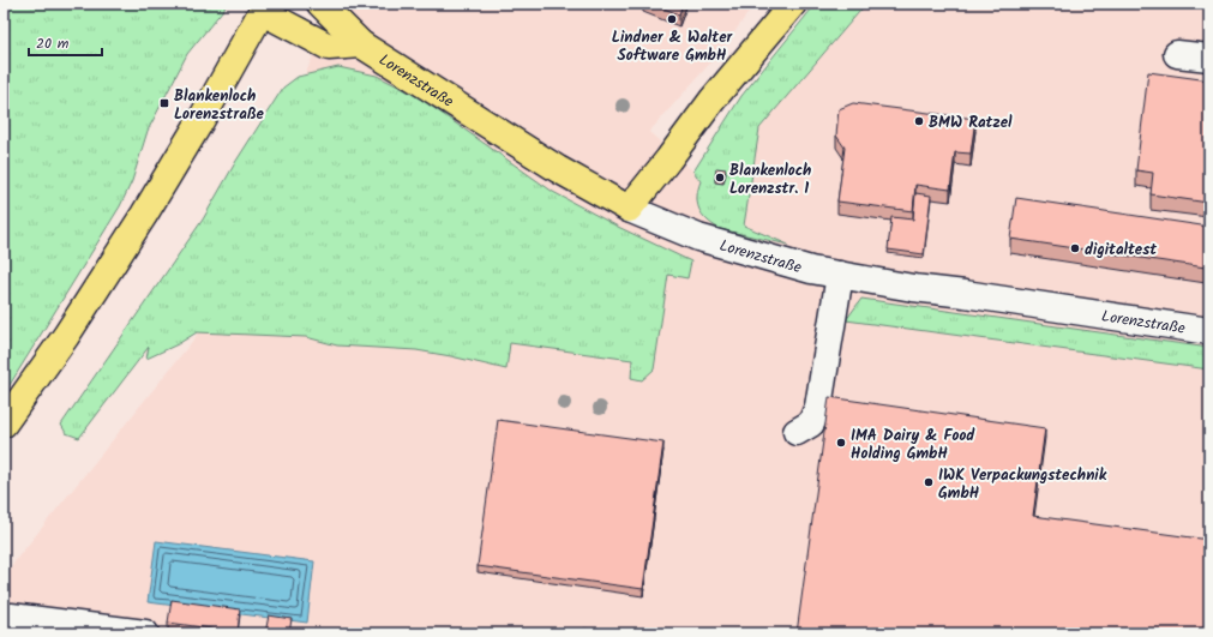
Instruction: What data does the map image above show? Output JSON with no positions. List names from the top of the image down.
{
  "streets": {
    "main road": ["Lorenzstraße"]
  },
  "places": {
    "other": [
      "Lindner & Walter Software GmbH",
      "BMW Ratzel",
      "Blankenloch Lorenzstr. 1",
      "digitaltest",
      "IMA Dairy & Food Holding GmbH",
      "IWK Verpackungstechnik GmbH"
    ],
    "transit": ["Blankenloch Lorenzstraße"]
  },
  "scale_bar": "20 m"
}
